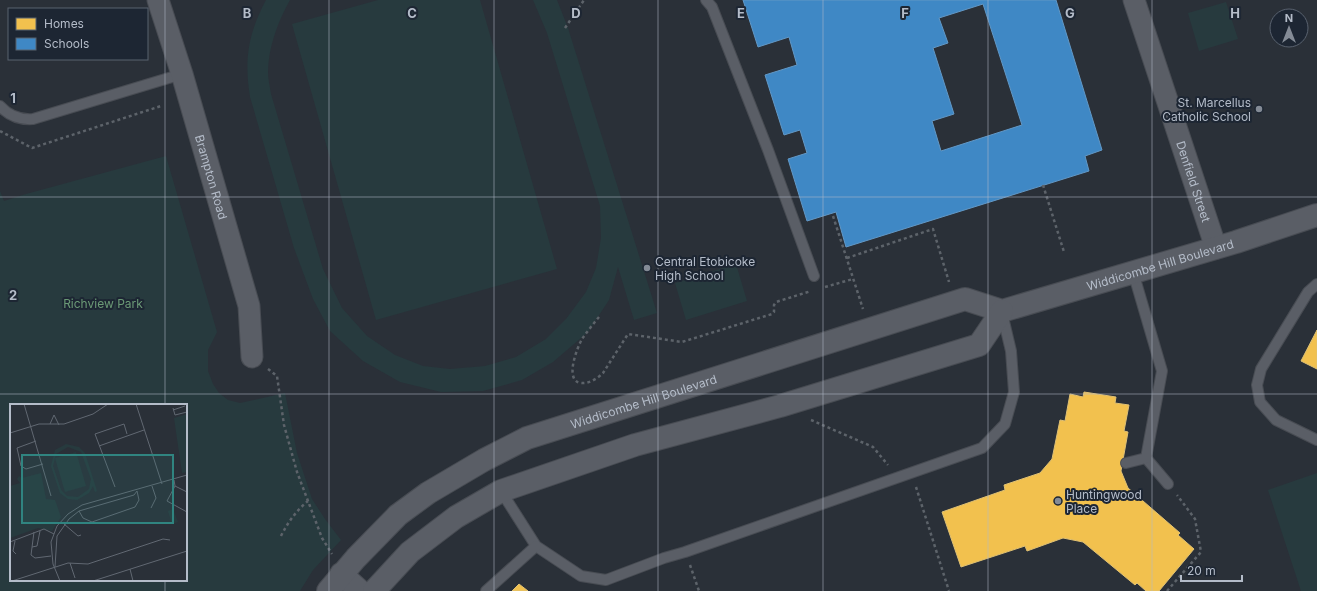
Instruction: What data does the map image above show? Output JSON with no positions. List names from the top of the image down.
{
  "streets": {
    "street": ["Brampton Road", "Denfield Street", "Widdicombe Hill Boulevard"]
  },
  "crossings": [
    ["Denfield Street", "Widdicombe Hill Boulevard"]
  ],
  "parks": ["Richview Park"],
  "places": ["St. Marcellus Catholic School", "Central Etobicoke High School", "Huntingwood Place"],
  "legend": ["Homes", "Schools"],
  "scale_bar": "20 m",
  "north": "top",
  "grid": {
    "columns": [
      "B",
      "C",
      "D",
      "E",
      "F",
      "G",
      "H"
    ],
    "rows": ["1", "2"]
  }
}
